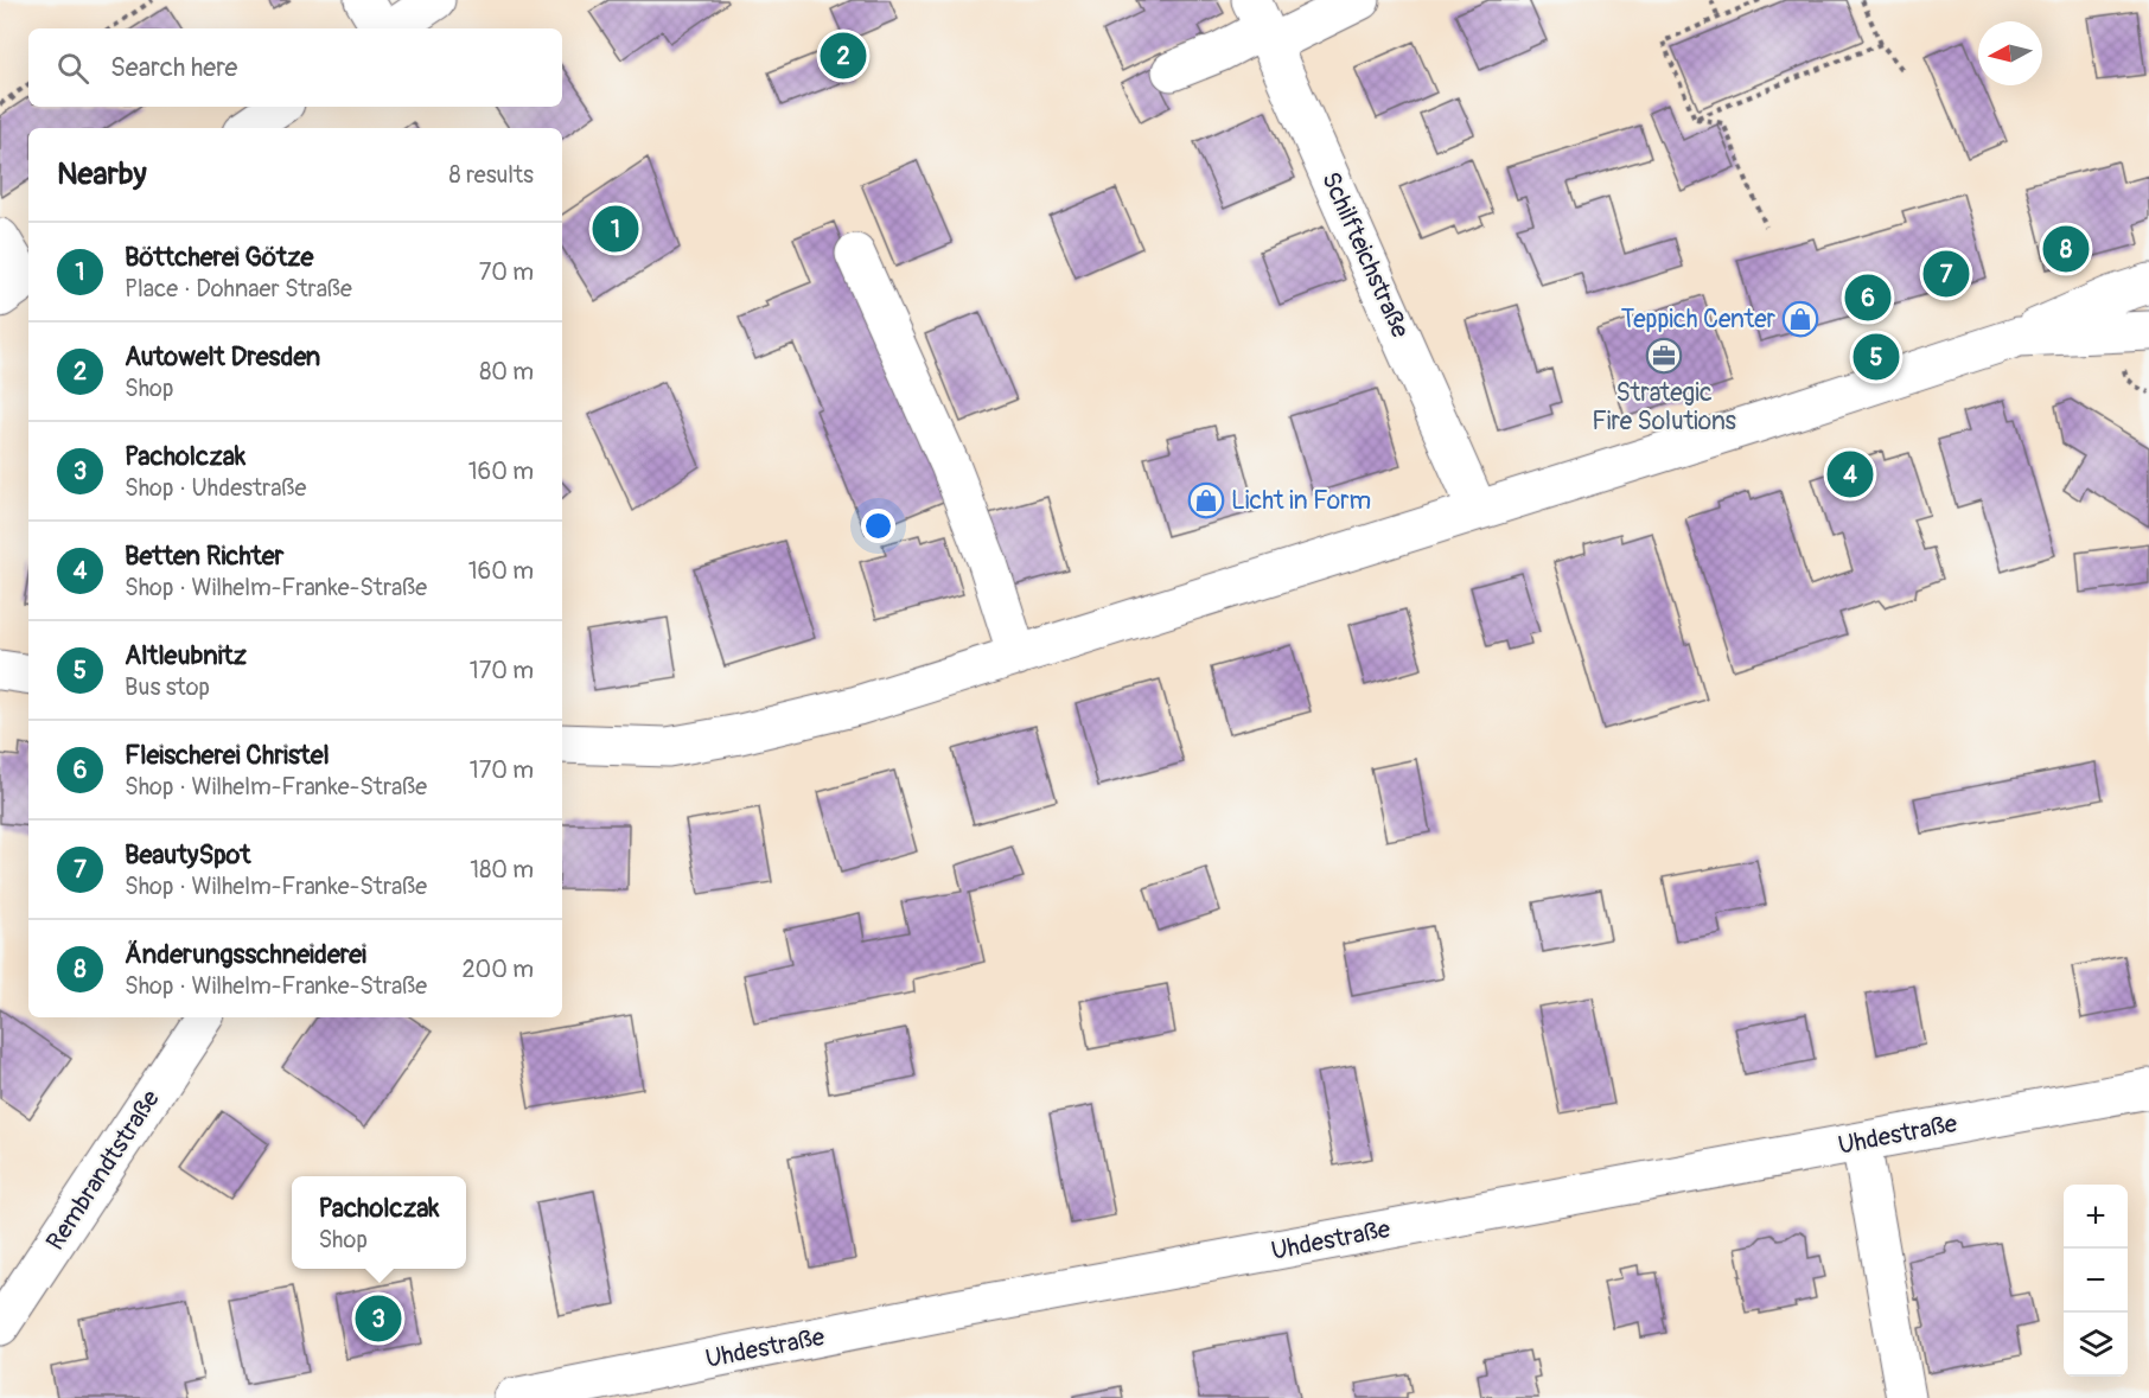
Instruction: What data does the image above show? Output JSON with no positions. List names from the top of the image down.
{
  "streets": {
    "street": ["Schilfteichstraße", "Uhdestraße", "Rembrandtstraße"]
  },
  "places": {
    "shop": ["Teppich Center", "Licht in Form"],
    "office": ["Strategic Fire Solutions"]
  },
  "north": "left",
  "page": {
    "search": "Search here",
    "pins": [
      "2",
      "1",
      "8",
      "7",
      "6",
      "5",
      "4",
      "3"
    ],
    "heading": ["Nearby", "8 results"],
    "list": [
      {
        "mark": "1",
        "name": "Böttcherei Götze",
        "note": "Place · Dohnaer Straße",
        "value": "70 m"
      },
      {
        "mark": "2",
        "name": "Autowelt Dresden",
        "note": "Shop",
        "value": "80 m"
      },
      {
        "mark": "3",
        "name": "Pacholczak",
        "note": "Shop · Uhdestraße",
        "value": "160 m"
      },
      {
        "mark": "4",
        "name": "Betten Richter",
        "note": "Shop · Wilhelm-Franke-Straße",
        "value": "160 m"
      },
      {
        "mark": "5",
        "name": "Altleubnitz",
        "note": "Bus stop",
        "value": "170 m"
      },
      {
        "mark": "6",
        "name": "Fleischerei Christel",
        "note": "Shop · Wilhelm-Franke-Straße",
        "value": "170 m"
      },
      {
        "mark": "7",
        "name": "BeautySpot",
        "note": "Shop · Wilhelm-Franke-Straße",
        "value": "180 m"
      },
      {
        "mark": "8",
        "name": "Änderungsschneiderei",
        "note": "Shop · Wilhelm-Franke-Straße",
        "value": "200 m"
      }
    ],
    "popup": ["Pacholczak", "Shop"],
    "map_buttons": ["+", "−"]
  }
}
